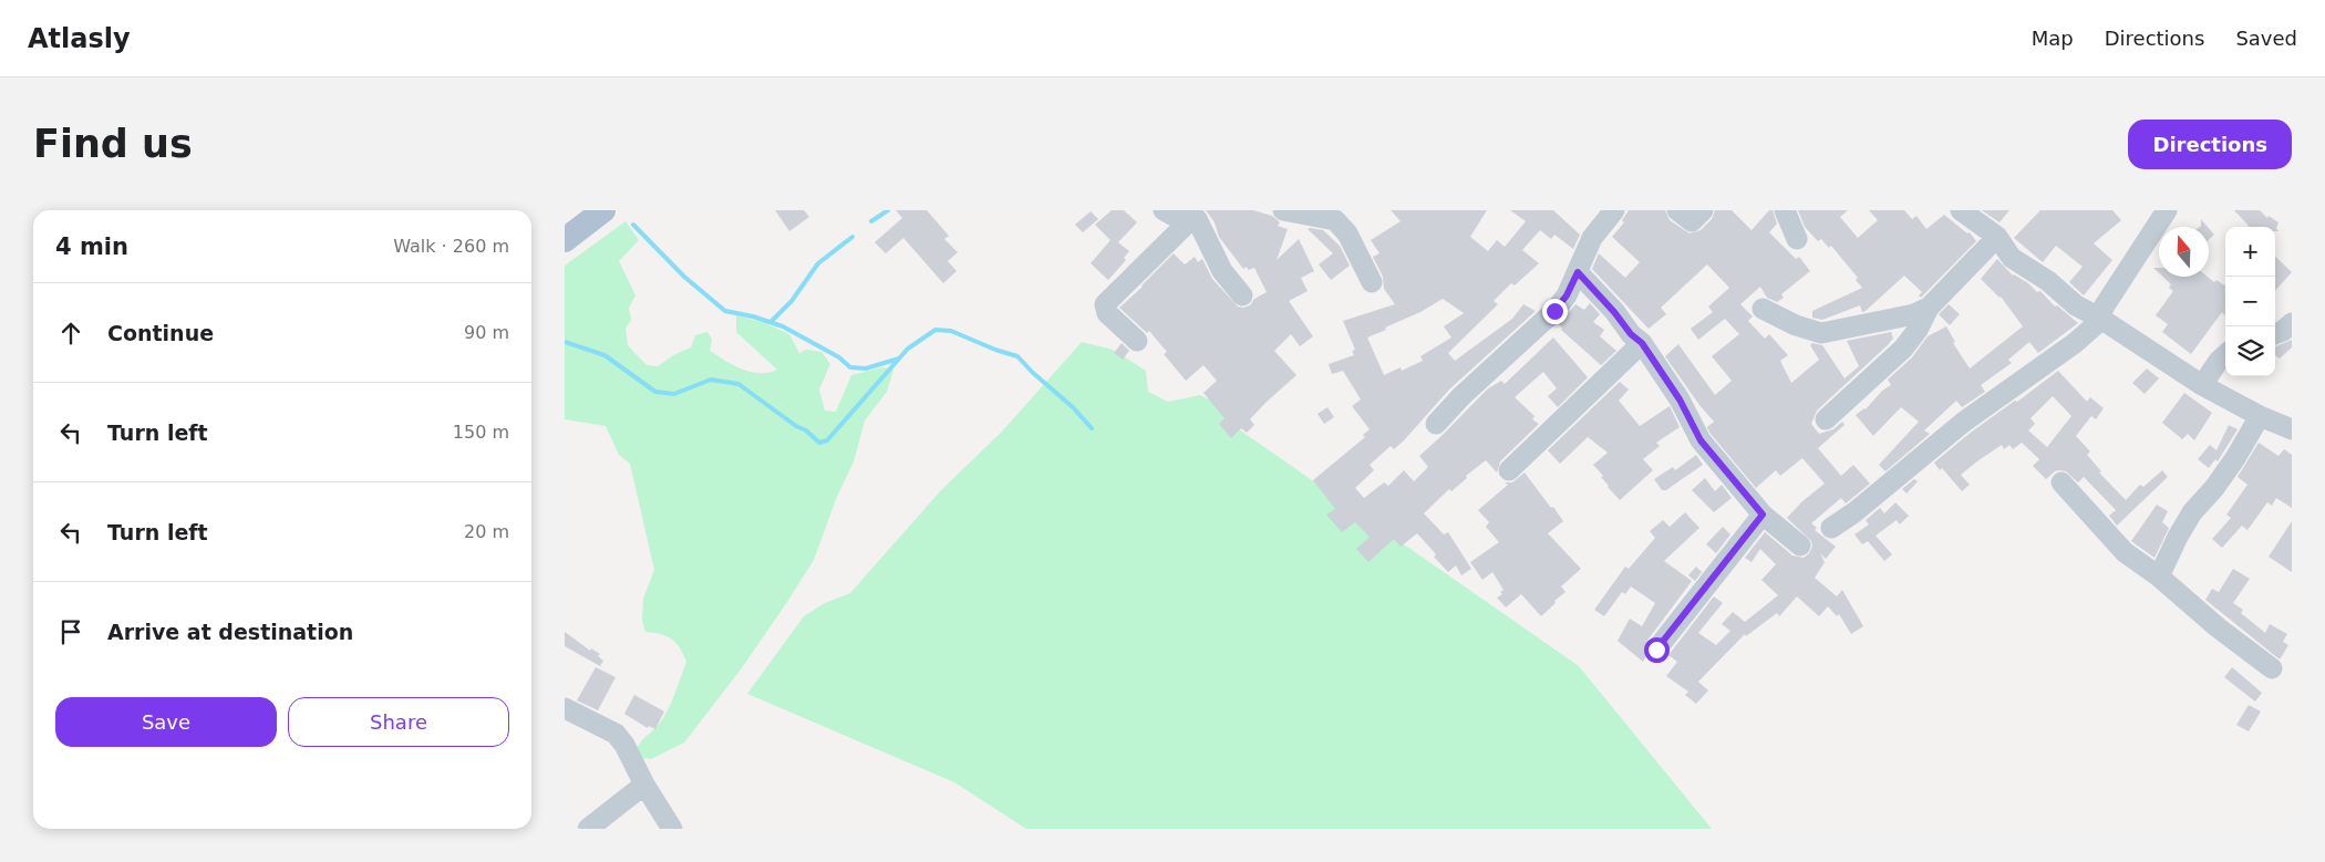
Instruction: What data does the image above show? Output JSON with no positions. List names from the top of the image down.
{
  "north": "top",
  "page": {
    "header": "Atlasly",
    "nav": ["Map", "Directions", "Saved"],
    "buttons": [
      "Directions",
      ["Save", "Share"]
    ],
    "title": "Find us",
    "heading": ["4 min", "Walk · 260 m"],
    "map_buttons": ["+", "−"],
    "list": [
      ["Continue", "90 m"],
      ["Turn left", "150 m"],
      ["Turn left", "20 m"],
      "Arrive at destination"
    ]
  }
}
